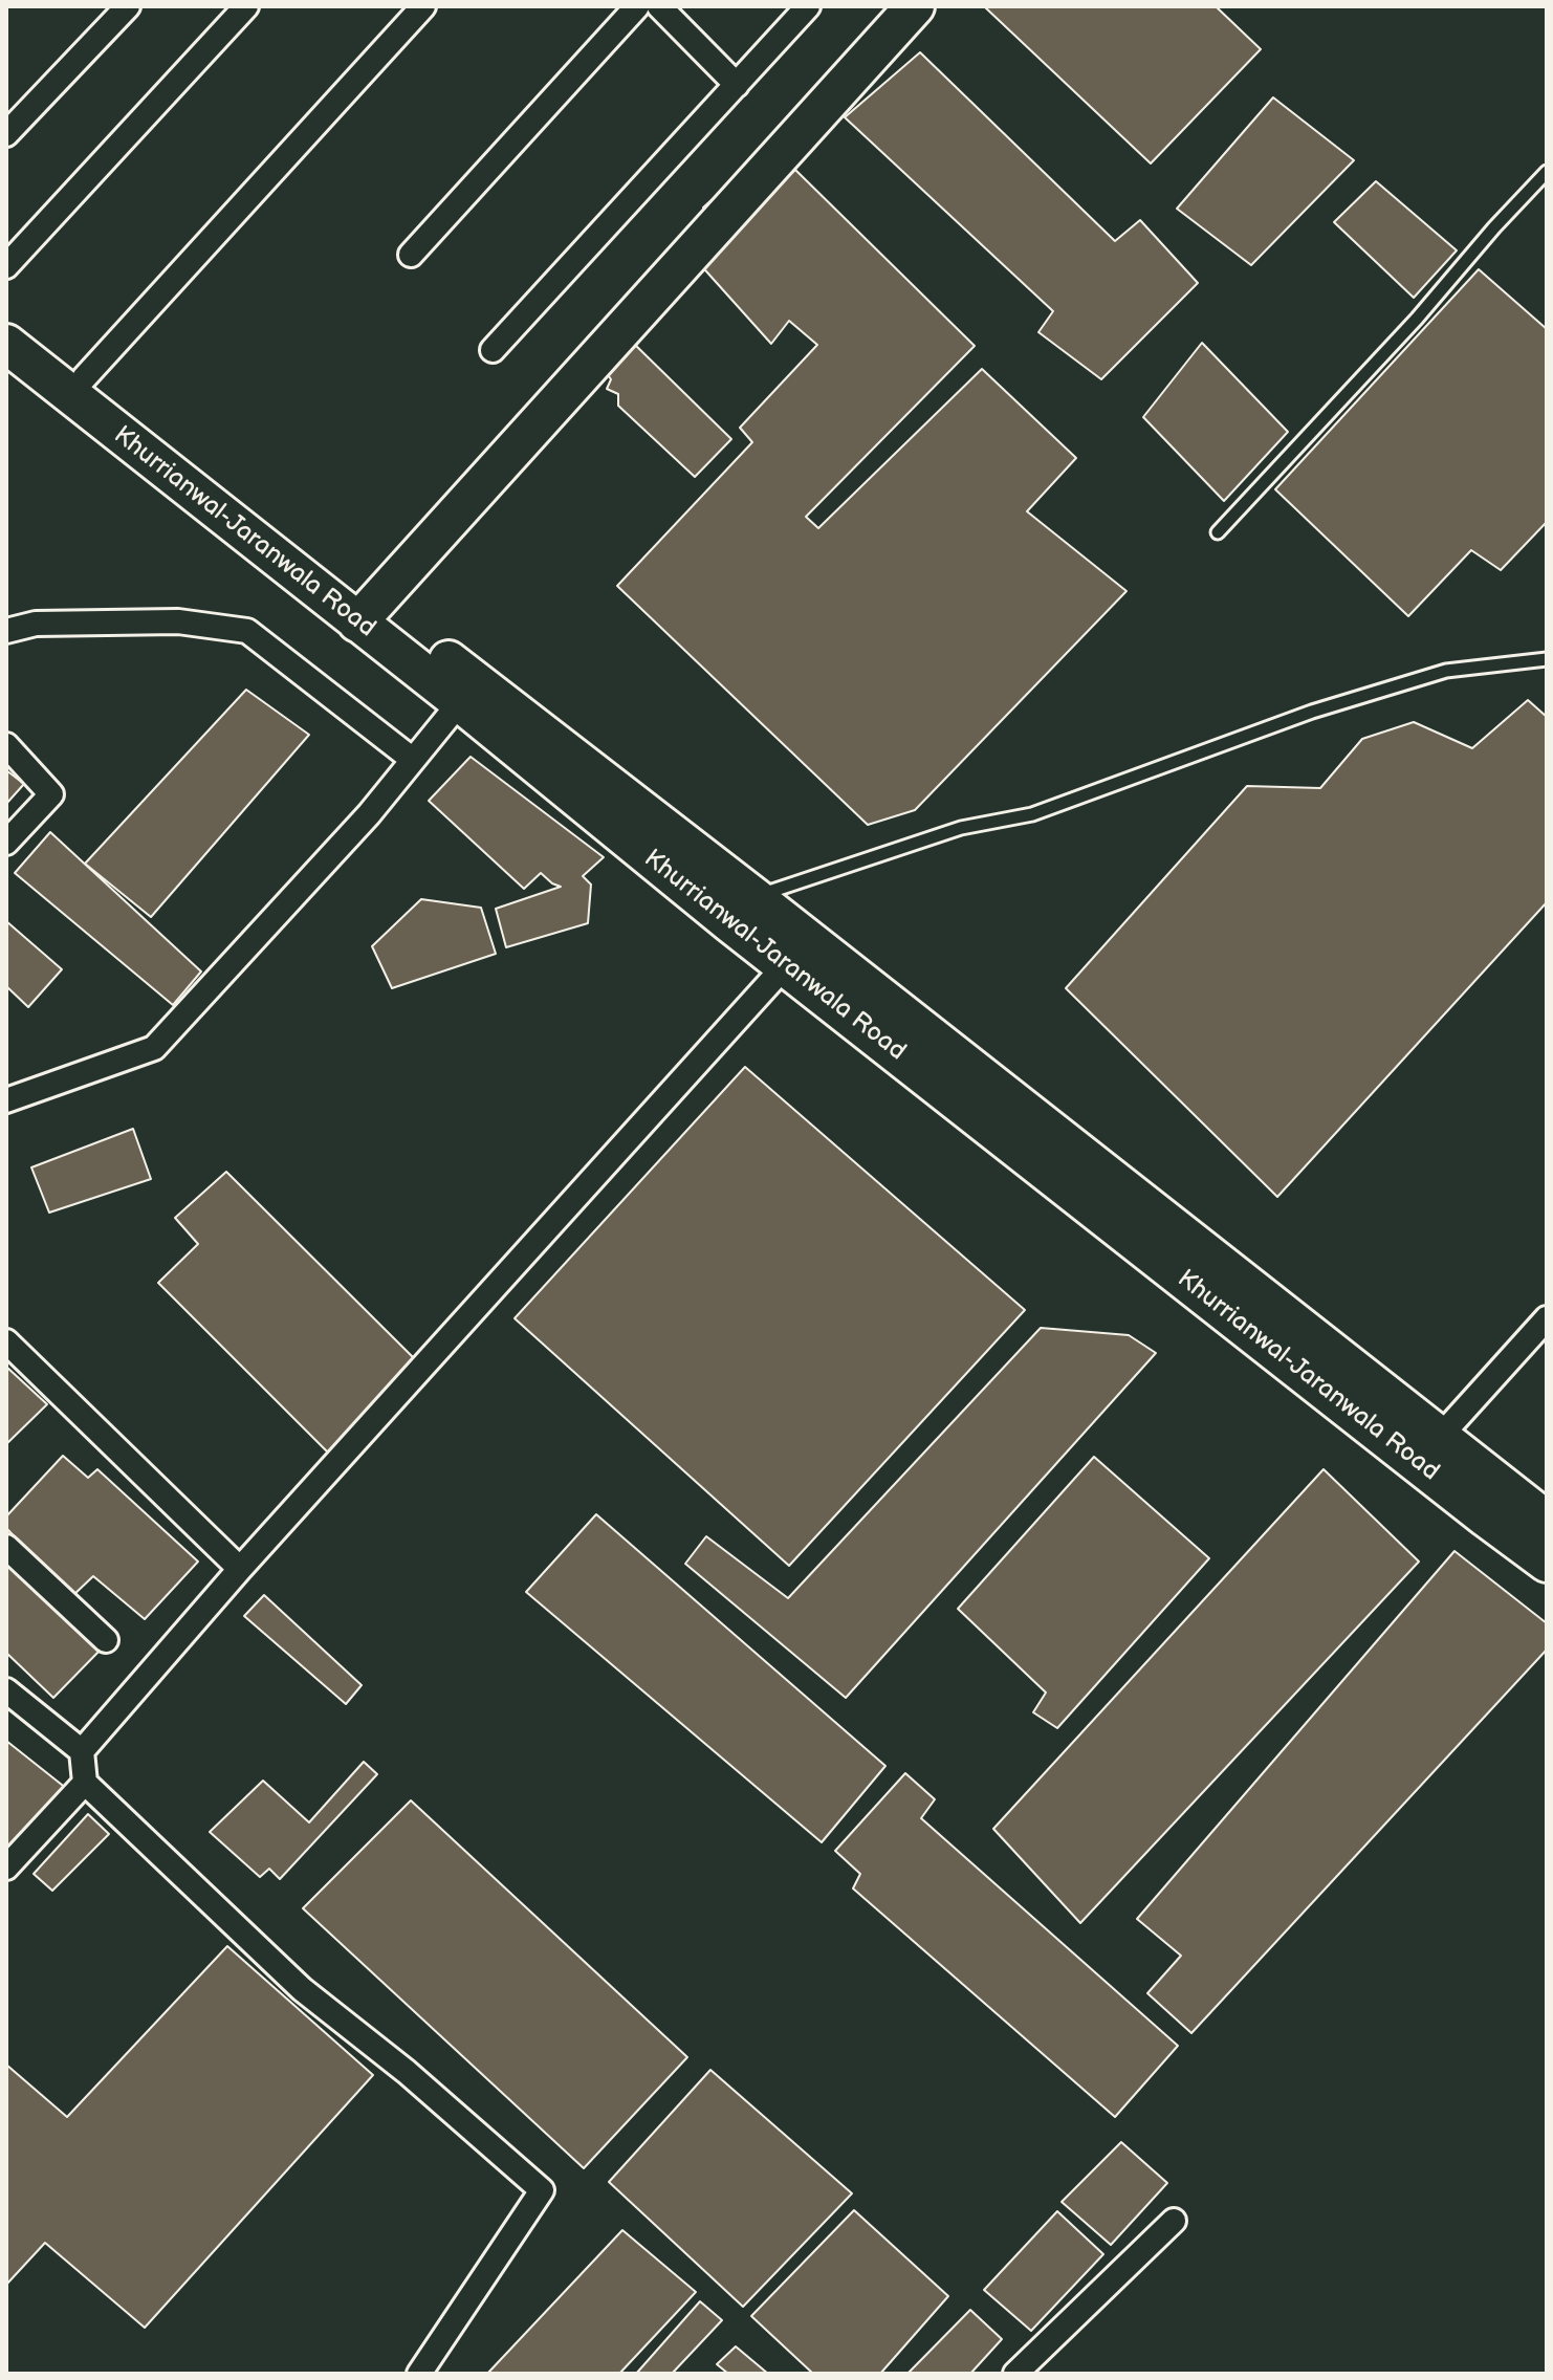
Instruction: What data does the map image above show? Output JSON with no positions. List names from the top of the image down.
{
  "streets": {
    "main road": ["Khurrianwal-Jaranwala Road"]
  }
}
